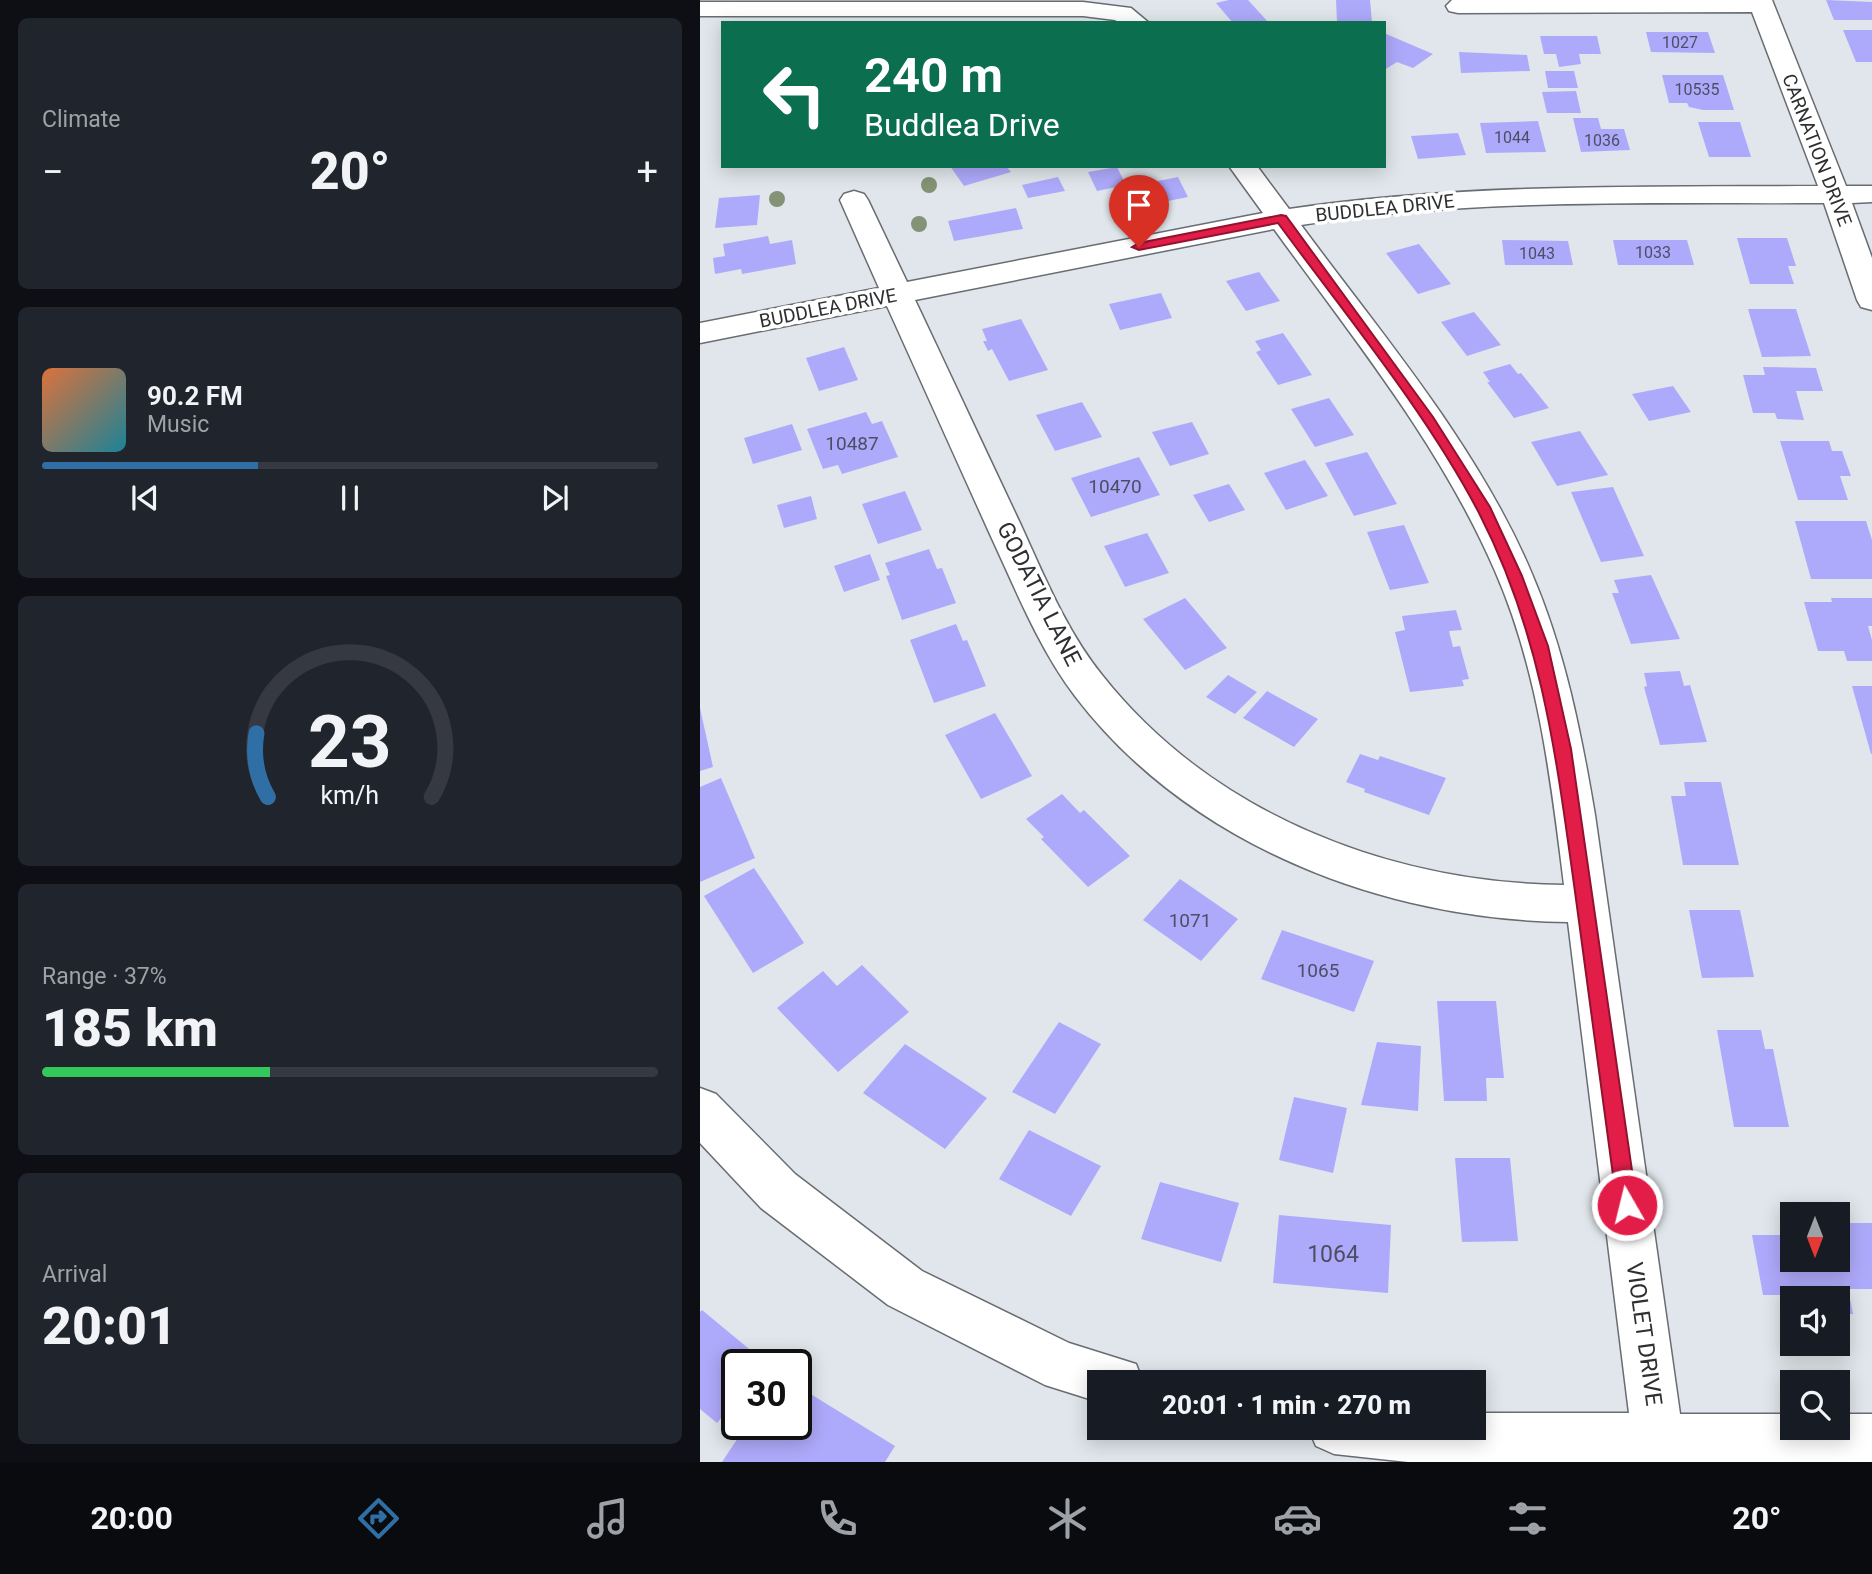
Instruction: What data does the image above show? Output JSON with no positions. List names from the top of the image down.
{
  "streets": {
    "street": [
      "CARNATION DRIVE",
      "BUDDLEA DRIVE",
      "GODATIA LANE",
      "VIOLET DRIVE"
    ]
  },
  "crossings": [
    ["CARNATION DRIVE", "BUDDLEA DRIVE"],
    ["BUDDLEA DRIVE", "GODATIA LANE"],
    ["BUDDLEA DRIVE", "VIOLET DRIVE"],
    ["GODATIA LANE", "VIOLET DRIVE"]
  ],
  "house_numbers": [
    "1027",
    "10535",
    "1044",
    "1036",
    "1033",
    "1043",
    "10487",
    "10470",
    "1071",
    "1065",
    "1064"
  ],
  "north": "bottom",
  "page": {
    "tile": [
      "Climate",
      ["Range · 37%", "185 km"],
      ["Arrival", "20:01"]
    ],
    "turn": ["240 m", "Buddlea Drive"],
    "heat": ["−", "20°", "+"],
    "song": ["90.2 FM", "Music"],
    "limit": "30",
    "trip": "20:01 · 1 min · 270 m",
    "tabs": ["20:00", "20°"],
    "gauge": ["23", "km/h"]
  }
}
